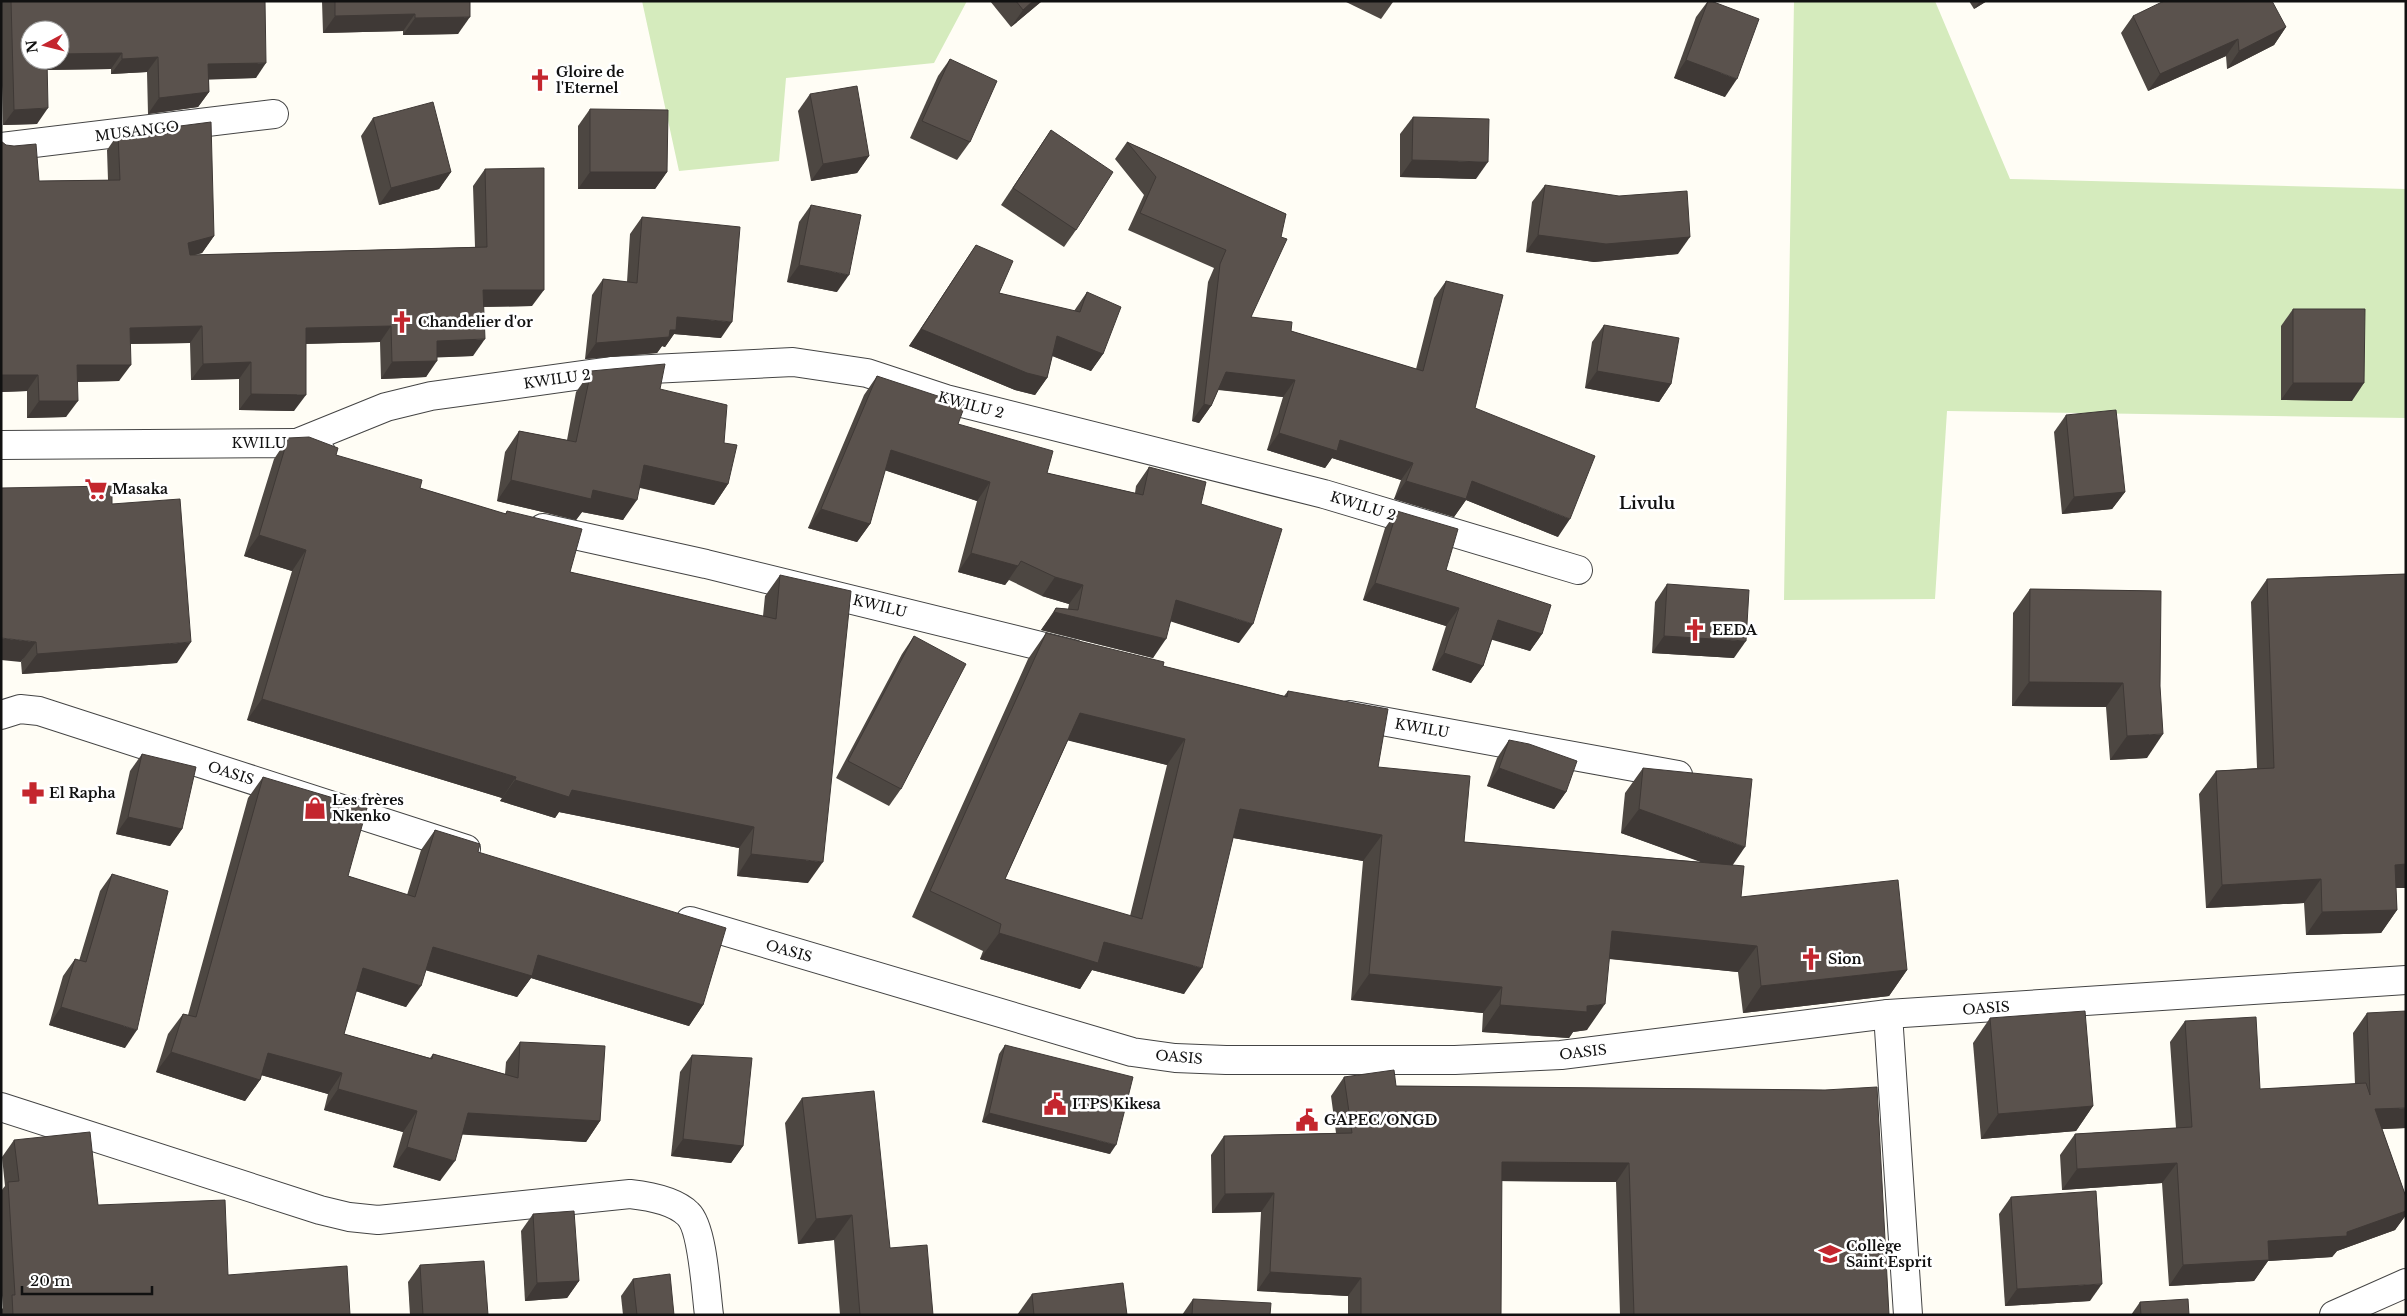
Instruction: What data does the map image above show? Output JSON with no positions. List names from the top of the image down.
{
  "streets": {
    "street": [
      "MUSANGO",
      "KWILU 2",
      "KWILU",
      "OASIS"
    ]
  },
  "crossings": [
    ["KWILU 2", "KWILU"]
  ],
  "districts": ["Livulu"],
  "places": {
    "church": [
      "Gloire de l'Eternel",
      "Chandelier d'or",
      "EEDA",
      "Sion"
    ],
    "supermarket": ["Masaka"],
    "pharmacy": ["El Rapha"],
    "shop": ["Les frères Nkenko"],
    "public building": ["ITPS Kikesa", "GAPEC/ONGD"],
    "school or university": ["Collège Saint Esprit"]
  },
  "scale_bar": "20 m",
  "north": "left"
}
